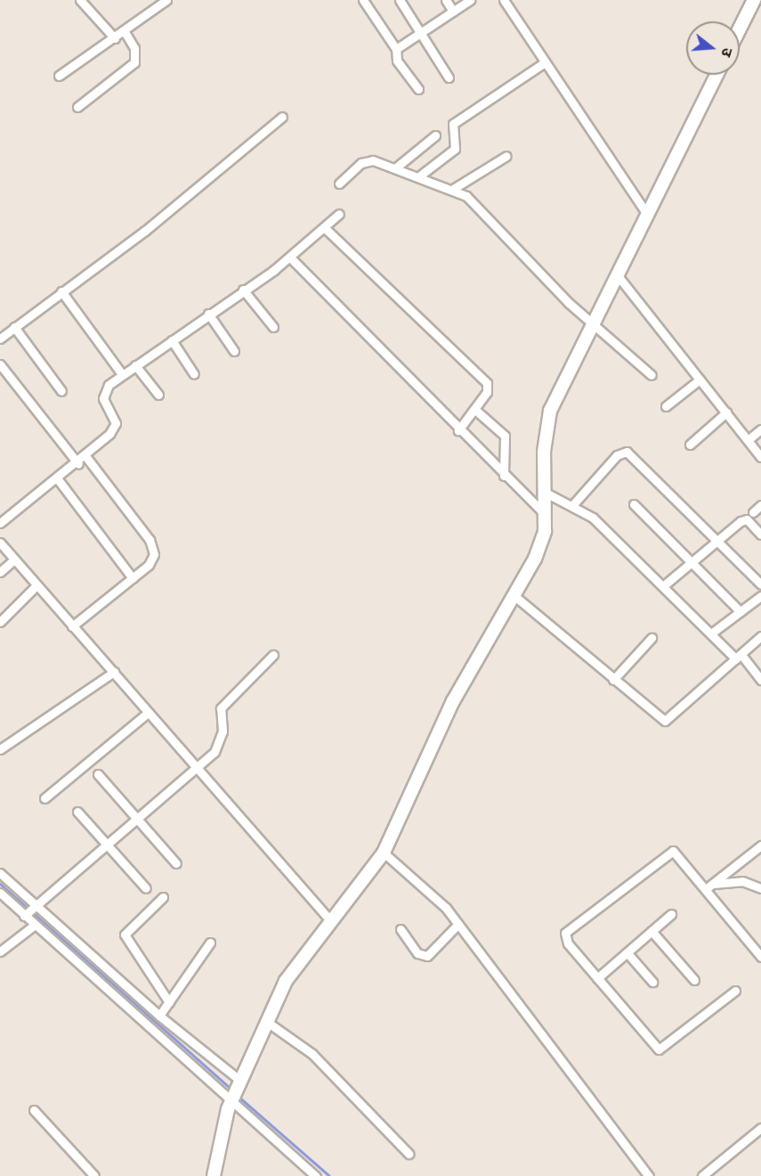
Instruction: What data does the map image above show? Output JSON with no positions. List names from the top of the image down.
{
  "north": "right"
}
